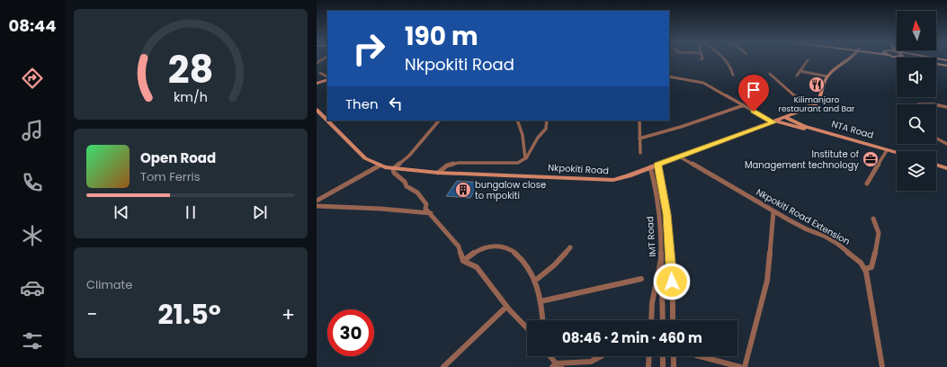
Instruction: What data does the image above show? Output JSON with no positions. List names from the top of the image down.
{
  "streets": {
    "main road": ["NTA Road", "Nkpokiti Road"],
    "street": ["Nkpokiti Road Extension", "IMT Road"]
  },
  "crossings": [
    ["NTA Road", "Nkpokiti Road"],
    ["Nkpokiti Road", "Nkpokiti Road Extension"],
    ["Nkpokiti Road", "IMT Road"]
  ],
  "places": {
    "restaurant": ["Kilimanjaro restaurant and Bar"],
    "office": ["Institute of Management technology"],
    "building": ["bungalow close to mpokiti"]
  },
  "north": "top",
  "page": {
    "tabs": "08:44",
    "turn": ["190 m", "Nkpokiti Road"],
    "then": "Then",
    "song": ["Open Road", "Tom Ferris"],
    "tile": "Climate",
    "heat": ["−", "21.5°", "+"],
    "limit": "30",
    "trip": "08:46 · 2 min · 460 m",
    "gauge": ["28", "km/h"]
  }
}
